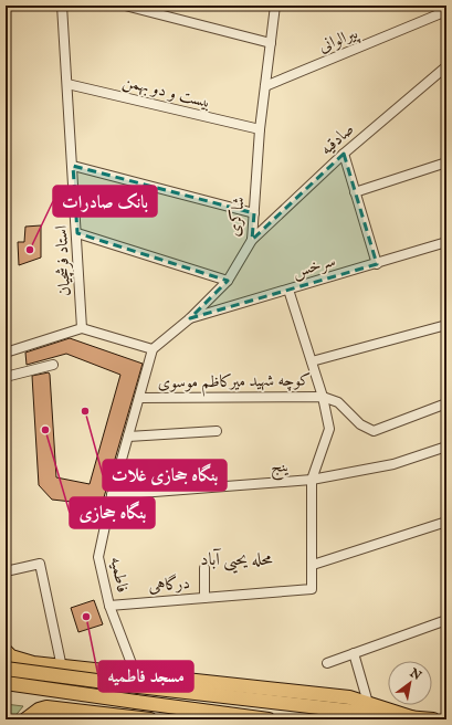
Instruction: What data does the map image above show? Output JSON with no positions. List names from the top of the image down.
{
  "streets": {
    "street": [
      "پیرالوانی",
      "بیست و دو بهمن",
      "صادقیه",
      "شاکری",
      "استاد فرشچیان",
      "سرخس",
      "کوچه شهید میرکاظم موسوی",
      "ینج",
      "فاطمیه",
      "درگاهی"
    ]
  },
  "crossings": [
    ["پیرالوانی", "شاکری"],
    ["بیست و دو بهمن", "شاکری"],
    ["بیست و دو بهمن", "استاد فرشچیان"],
    ["صادقیه", "شاکری"],
    ["شاکری", "سرخس"],
    ["شاکری", "فاطمیه"],
    ["کوچه شهید میرکاظم موسوی", "فاطمیه"],
    ["ینج", "فاطمیه"],
    ["فاطمیه", "درگاهی"]
  ],
  "districts": ["محله یحیی آباد"],
  "places": [
    "بانک صادرات",
    "بنگاه جحازی غلات",
    "بنگاه جحازی",
    "مسجد فاطمیه"
  ],
  "north": "top right"
}
